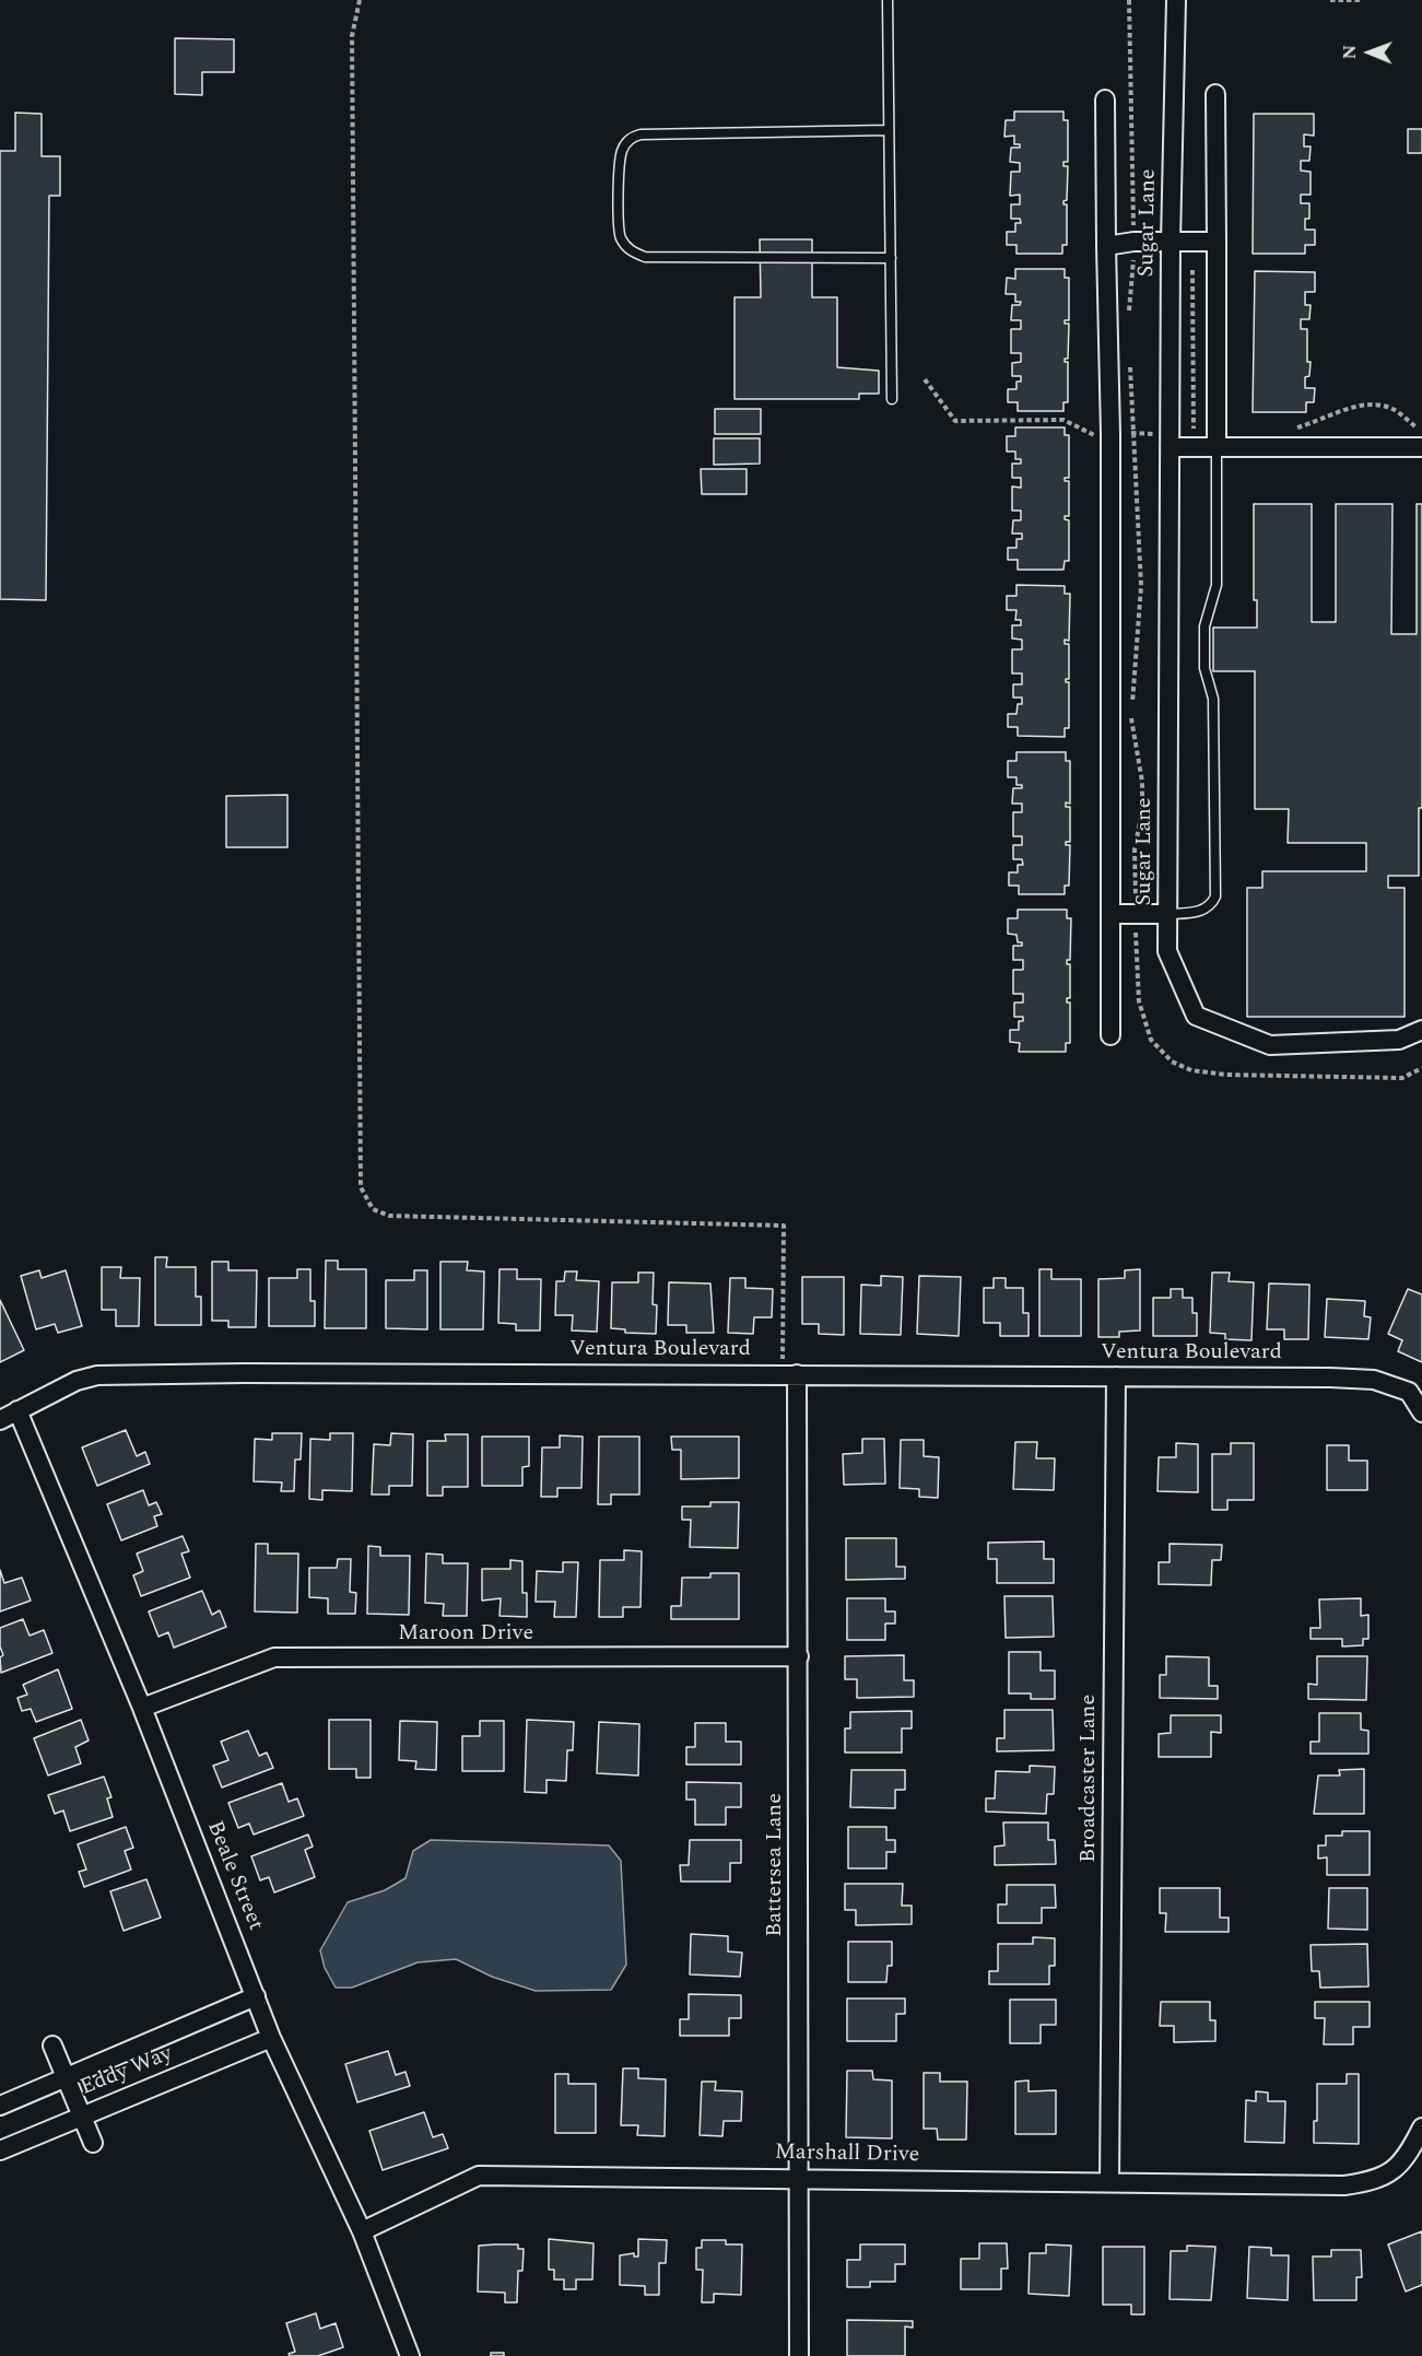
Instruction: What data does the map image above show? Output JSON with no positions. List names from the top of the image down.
{
  "streets": {
    "street": [
      "Sugar Lane",
      "Ventura Boulevard",
      "Maroon Drive",
      "Broadcaster Lane",
      "Battersea Lane",
      "Beale Street",
      "Eddy Way",
      "Marshall Drive"
    ]
  },
  "crossings": [
    ["Ventura Boulevard", "Broadcaster Lane"],
    ["Ventura Boulevard", "Battersea Lane"],
    ["Ventura Boulevard", "Beale Street"],
    ["Maroon Drive", "Battersea Lane"],
    ["Maroon Drive", "Beale Street"],
    ["Broadcaster Lane", "Marshall Drive"],
    ["Battersea Lane", "Marshall Drive"],
    ["Beale Street", "Eddy Way"],
    ["Beale Street", "Marshall Drive"]
  ],
  "north": "left"
}
